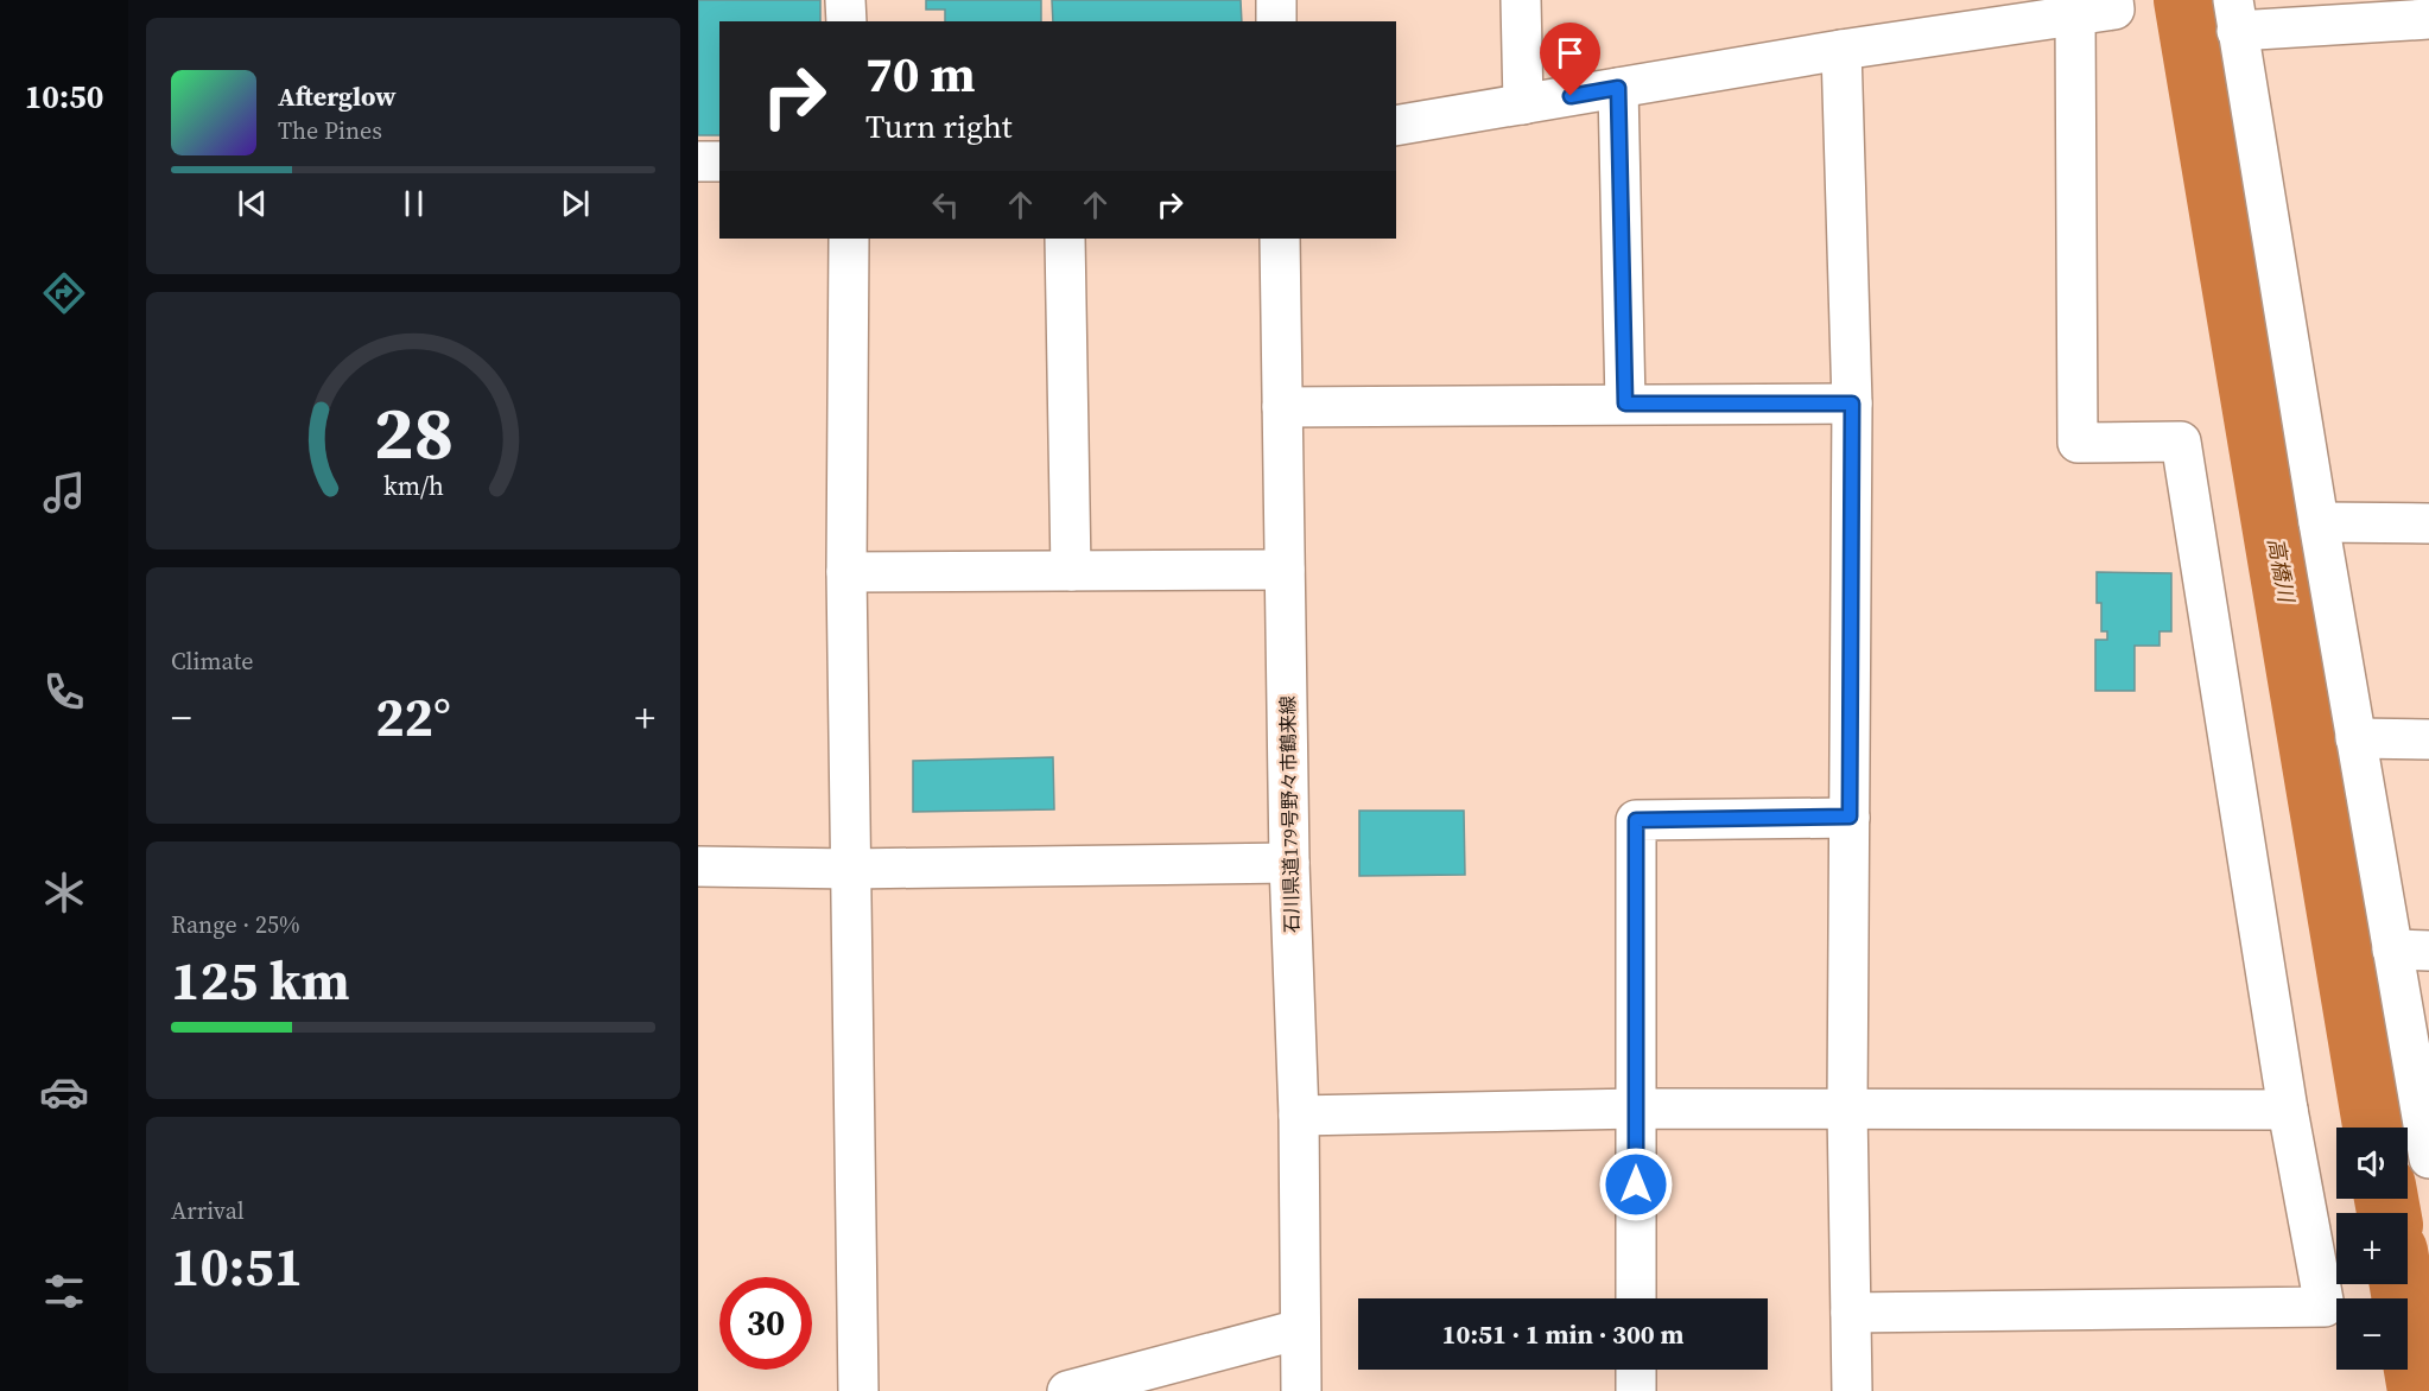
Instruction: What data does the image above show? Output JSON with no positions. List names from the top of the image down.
{
  "streets": {
    "street": ["石川県道179号野々市鶴来線"]
  },
  "water": ["高橋川"],
  "page": {
    "tabs": "10:50",
    "turn": ["70 m", "Turn right"],
    "song": ["Afterglow", "The Pines"],
    "tile": [
      "Climate",
      ["Range · 25%", "125 km"],
      ["Arrival", "10:51"]
    ],
    "heat": ["−", "22°", "+"],
    "map_buttons": ["+", "−"],
    "limit": "30",
    "trip": "10:51 · 1 min · 300 m",
    "gauge": ["28", "km/h"]
  }
}
